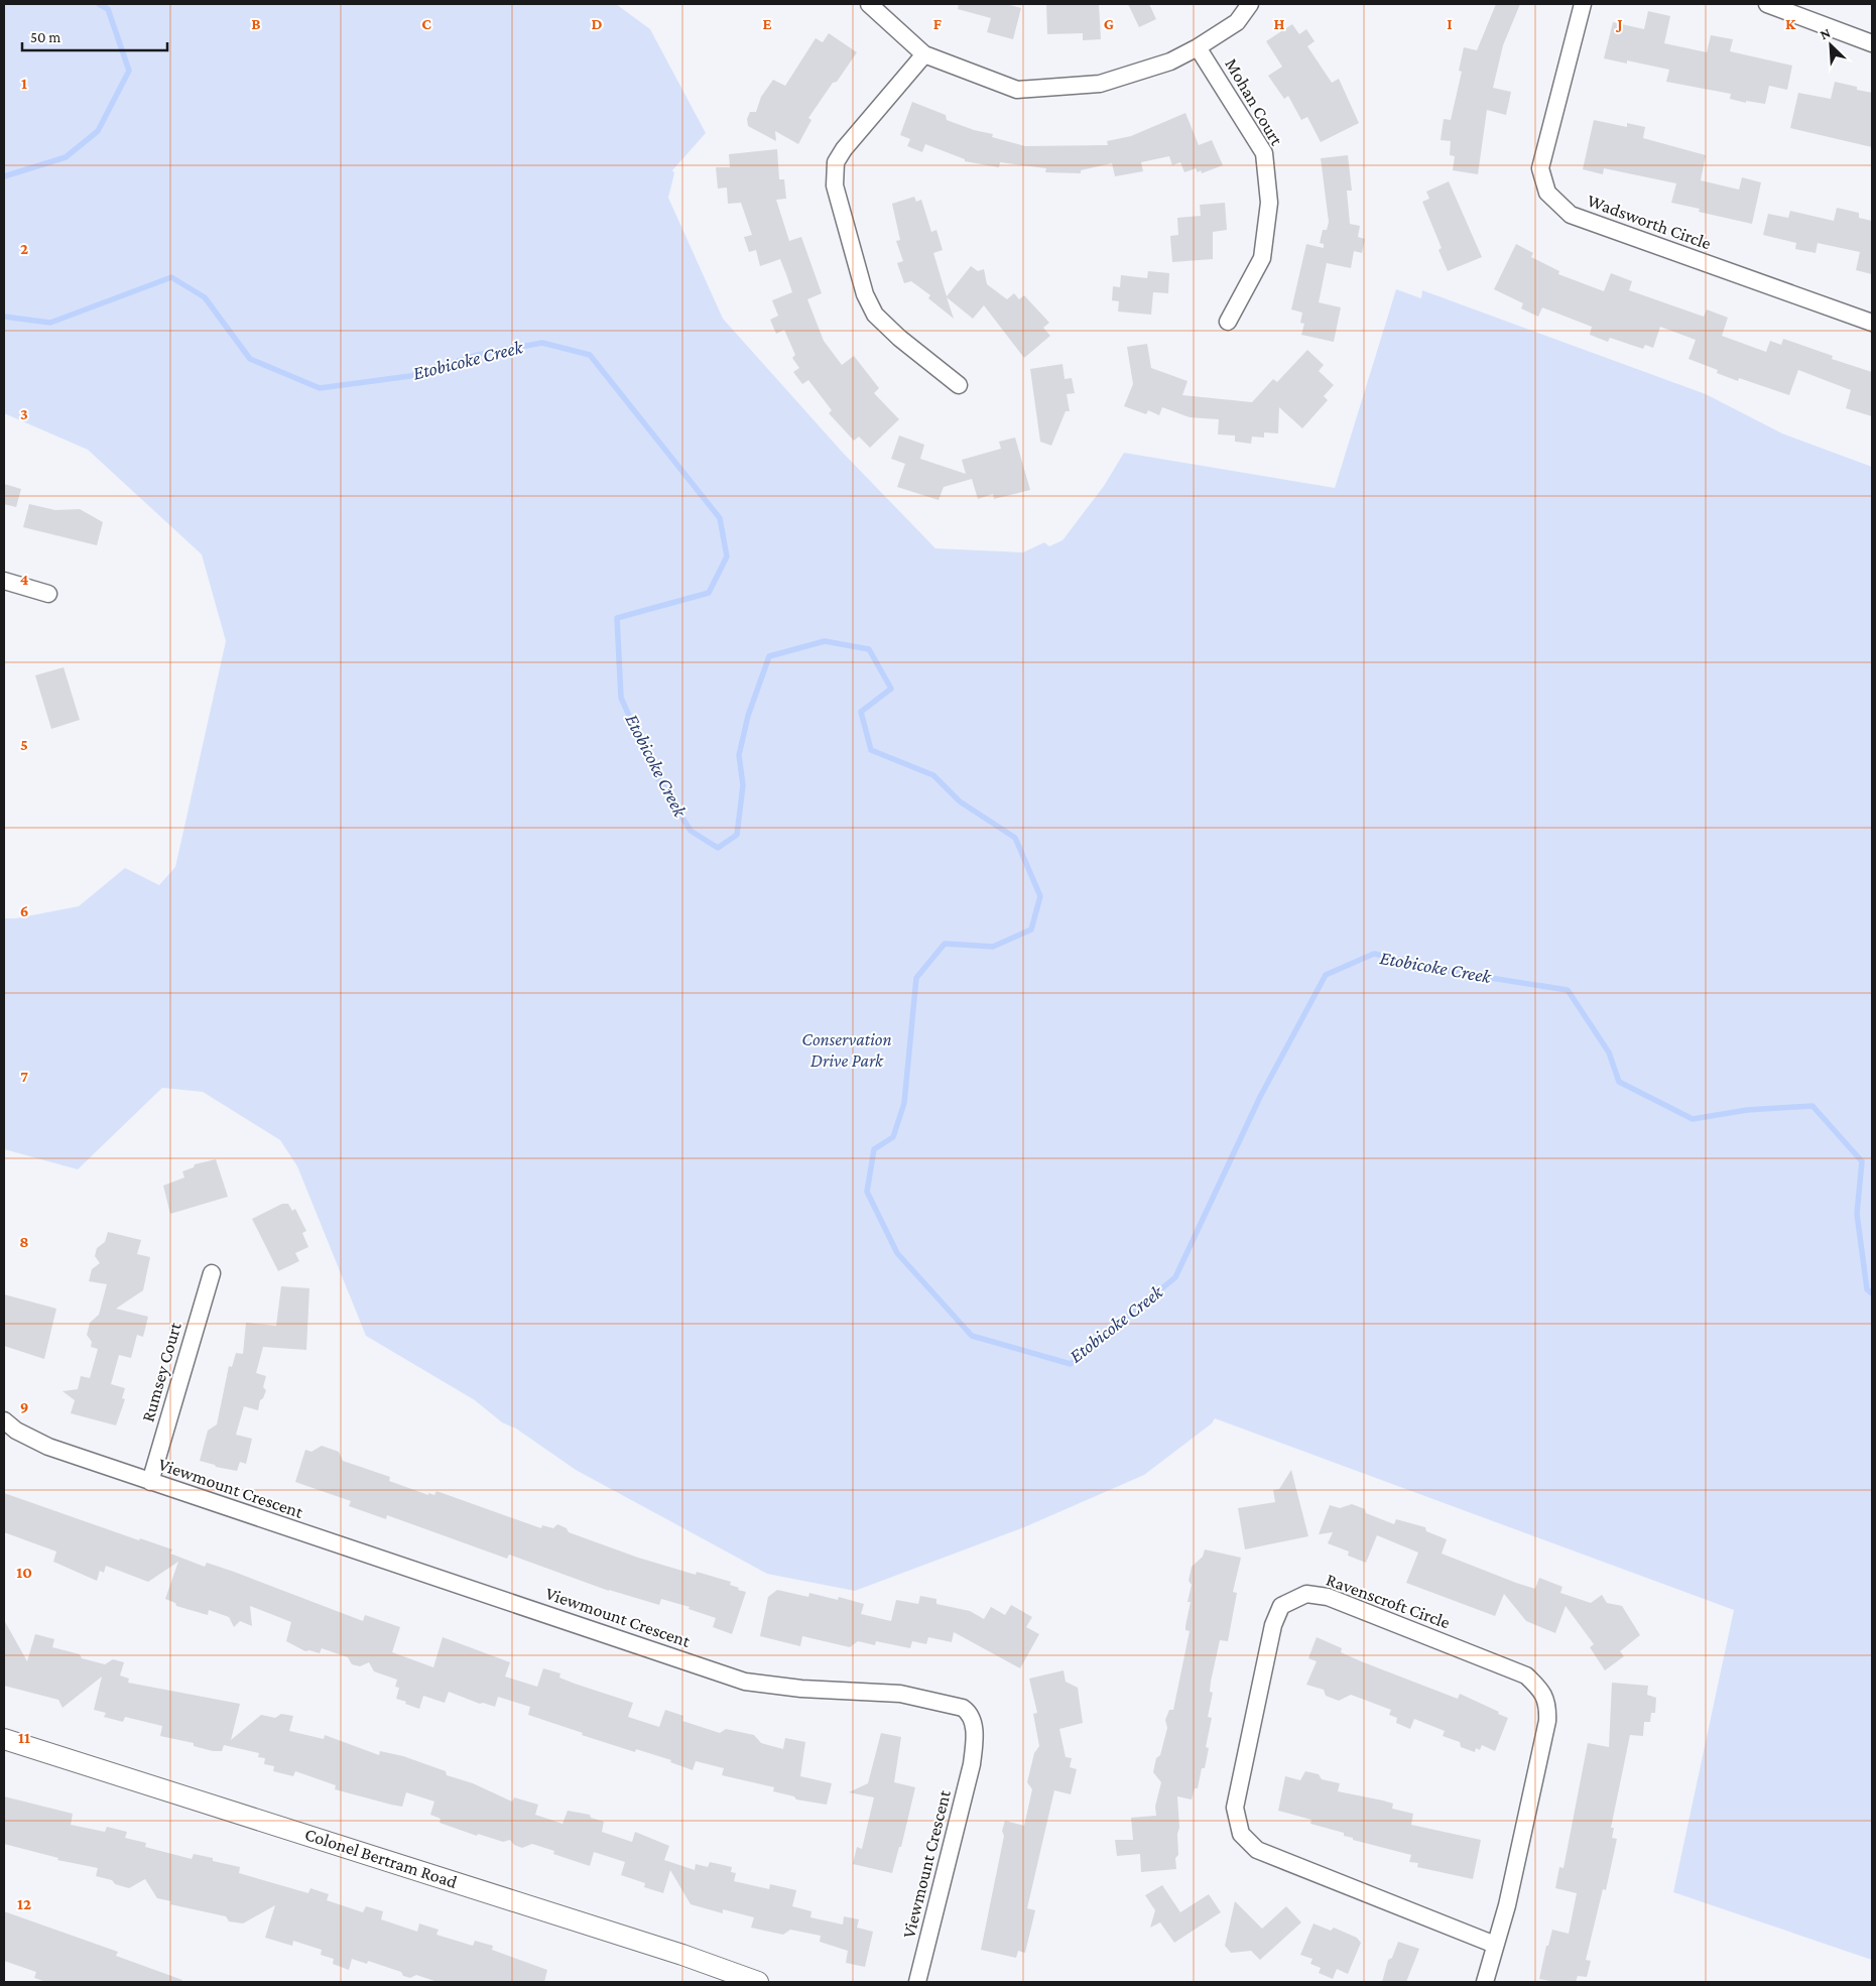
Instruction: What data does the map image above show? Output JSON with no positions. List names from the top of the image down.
{
  "streets": {
    "street": [
      "Mohan Court",
      "Wadsworth Circle",
      "Rumsey Court",
      "Viewmount Crescent",
      "Ravenscroft Circle",
      "Colonel Bertram Road"
    ]
  },
  "crossings": [
    ["Rumsey Court", "Viewmount Crescent"]
  ],
  "water": ["Etobicoke Creek"],
  "parks": ["Conservation Drive Park"],
  "scale_bar": "50 m",
  "north": "top left",
  "grid": {
    "columns": [
      "B",
      "C",
      "D",
      "E",
      "F",
      "G",
      "H",
      "I",
      "J",
      "K"
    ],
    "rows": [
      "1",
      "2",
      "3",
      "4",
      "5",
      "6",
      "7",
      "8",
      "9",
      "10",
      "11",
      "12"
    ]
  }
}
